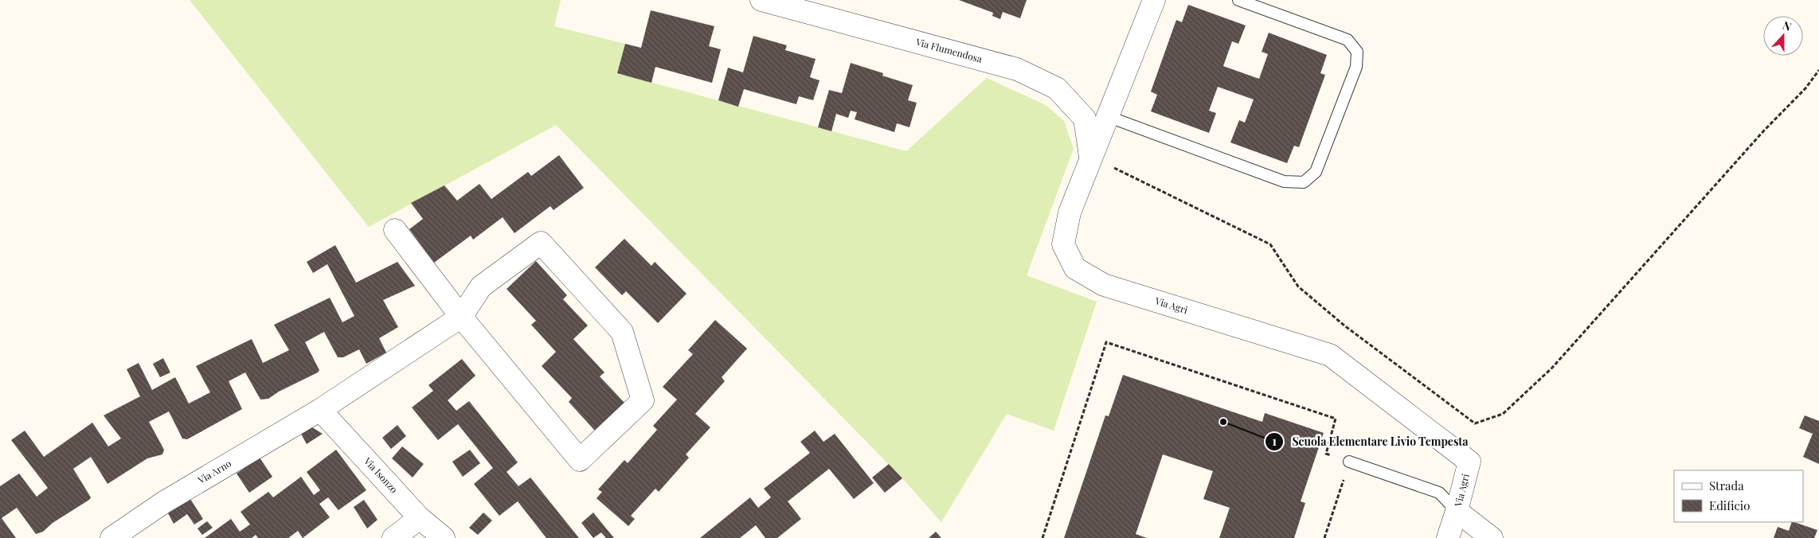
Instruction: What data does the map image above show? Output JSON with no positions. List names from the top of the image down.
{
  "streets": {
    "street": [
      "Via Flumendosa",
      "Via Agri",
      "Via Arno",
      "Via Isonzo"
    ]
  },
  "crossings": [
    ["Via Flumendosa", "Via Agri"],
    ["Via Arno", "Via Isonzo"]
  ],
  "places": ["Scuola Elementare Livio Tempesta"],
  "legend": ["Strada", "Edificio"],
  "north": "top"
}
